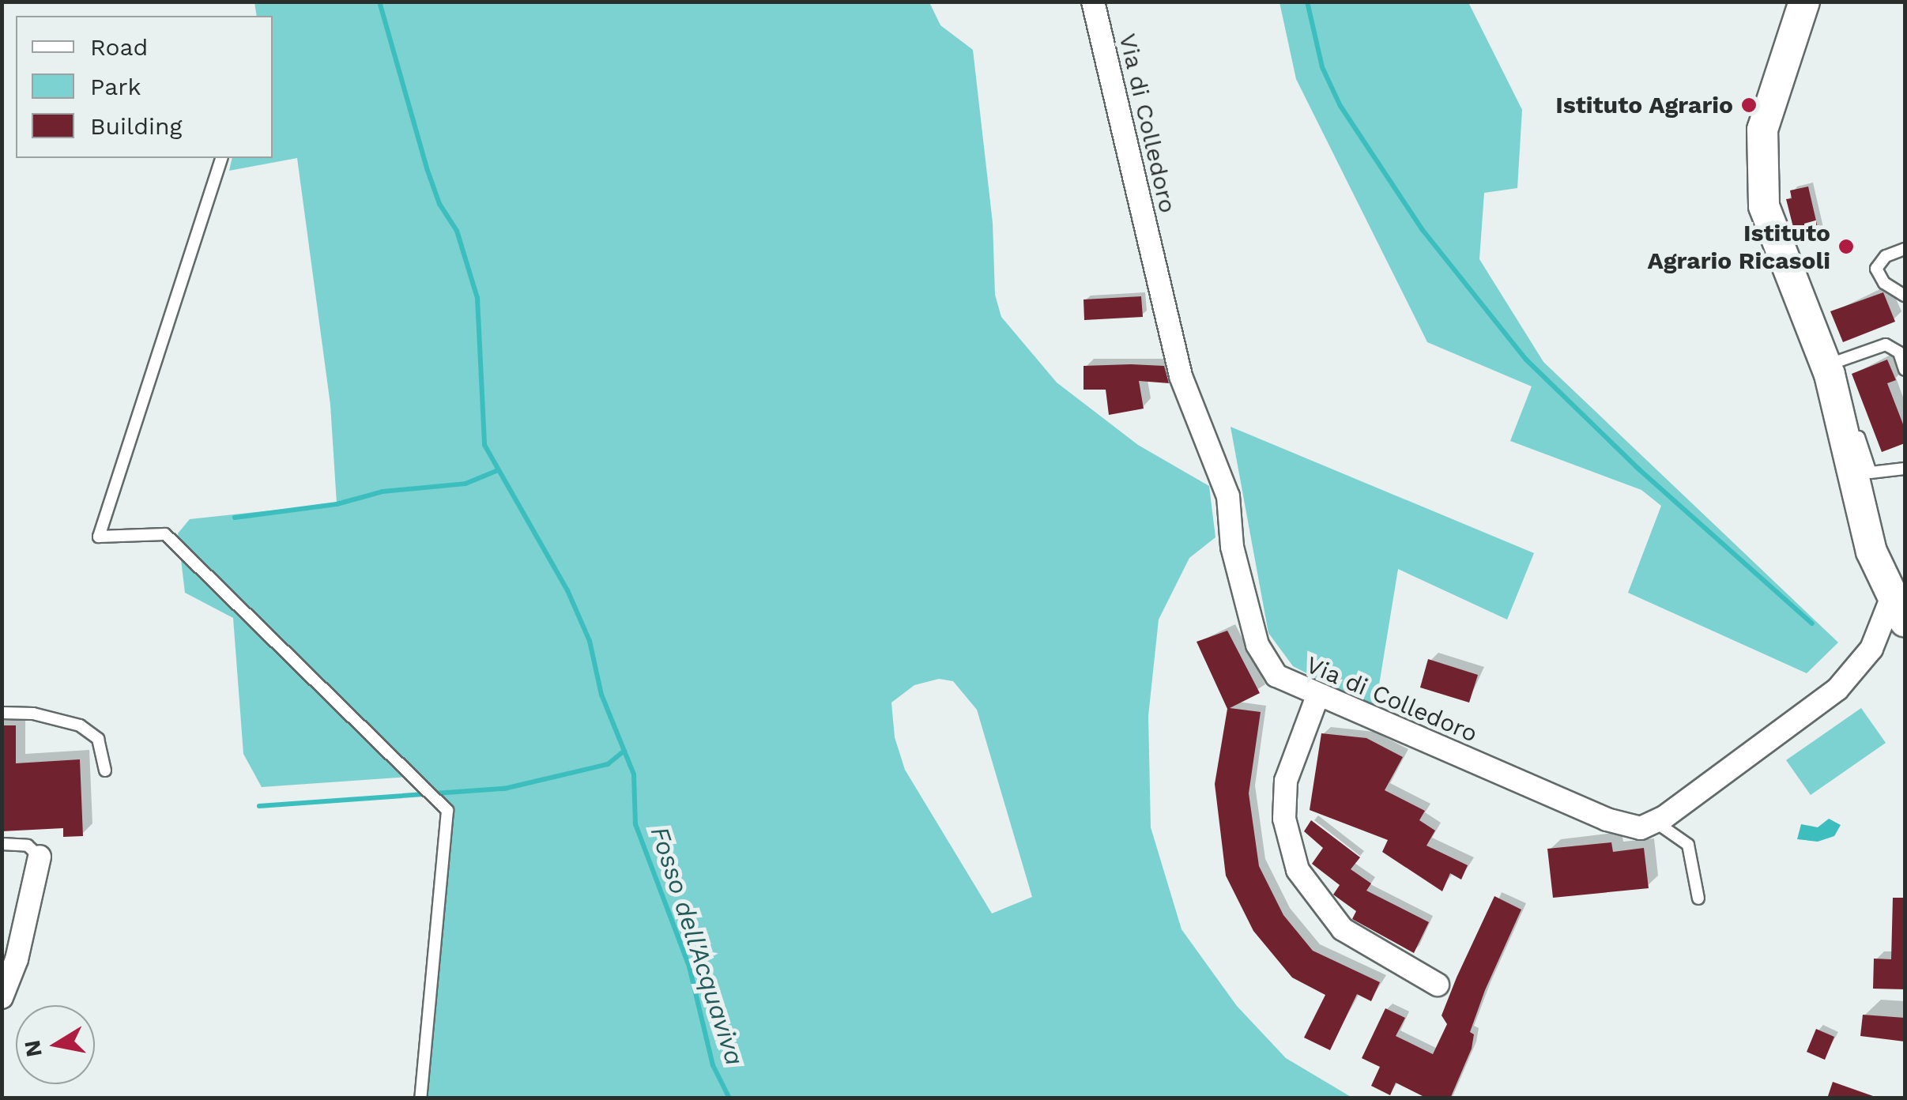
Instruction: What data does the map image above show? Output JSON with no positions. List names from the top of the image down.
{
  "streets": {
    "street": ["Via di Colledoro"]
  },
  "water": ["Fosso dell'Acquaviva"],
  "places": ["Istituto Agrario", "Istituto Agrario Ricasoli"],
  "legend": ["Road", "Park", "Building"],
  "north": "left"
}
